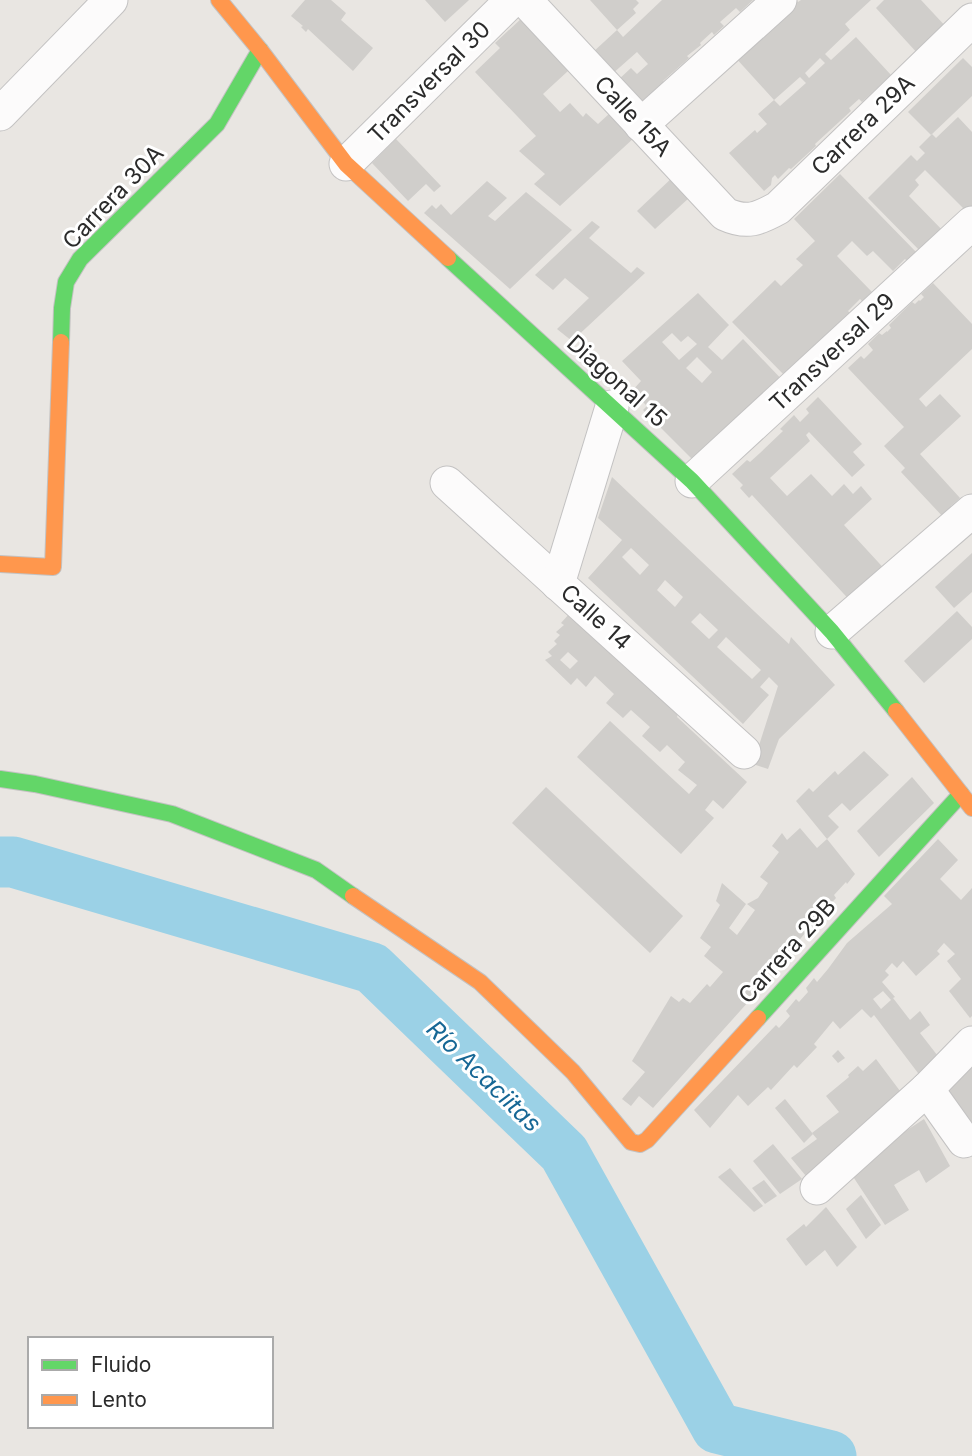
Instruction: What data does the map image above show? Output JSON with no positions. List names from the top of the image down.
{
  "streets": {
    "street": [
      "Transversal 30",
      "Calle 15A",
      "Carrera 29A",
      "Carrera 30A",
      "Transversal 29",
      "Diagonal 15",
      "Calle 14",
      "Carrera 29B"
    ]
  },
  "crossings": [
    ["Transversal 30", "Diagonal 15"],
    ["Calle 15A", "Carrera 29A"],
    ["Carrera 30A", "Diagonal 15"],
    ["Transversal 29", "Diagonal 15"],
    ["Diagonal 15", "Carrera 29B"]
  ],
  "water": ["Río Acaciitas"],
  "legend": ["Fluido", "Lento"]
}
